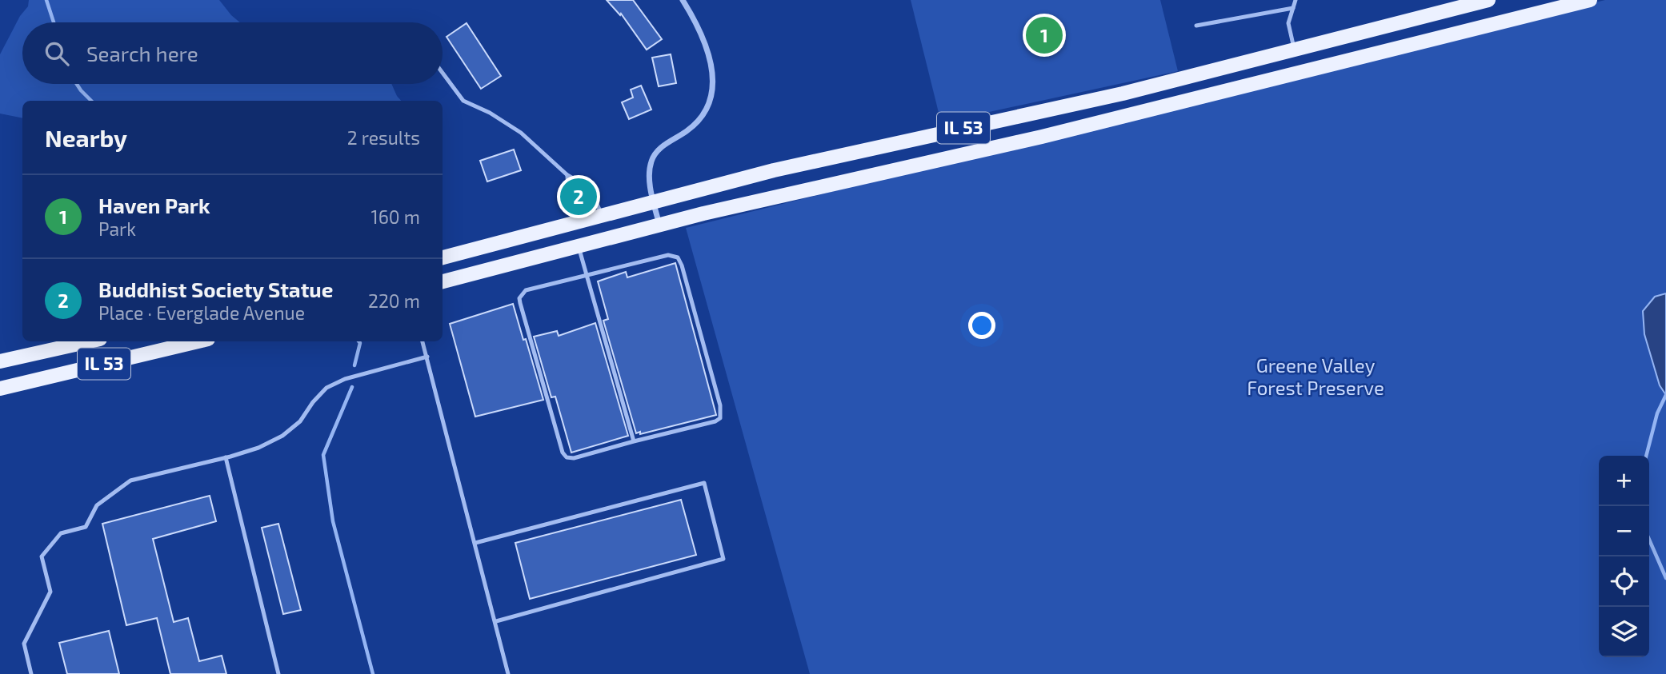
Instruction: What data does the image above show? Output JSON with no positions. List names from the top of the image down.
{
  "streets": {
    "main road": ["IL 53"]
  },
  "parks": ["Greene Valley Forest Preserve"],
  "page": {
    "pins": ["1", "2"],
    "search": "Search here",
    "heading": ["Nearby", "2 results"],
    "list": [
      {
        "mark": "1",
        "name": "Haven Park",
        "note": "Park",
        "value": "160 m"
      },
      {
        "mark": "2",
        "name": "Buddhist Society Statue",
        "note": "Place · Everglade Avenue",
        "value": "220 m"
      }
    ],
    "map_buttons": ["+", "−"]
  }
}
